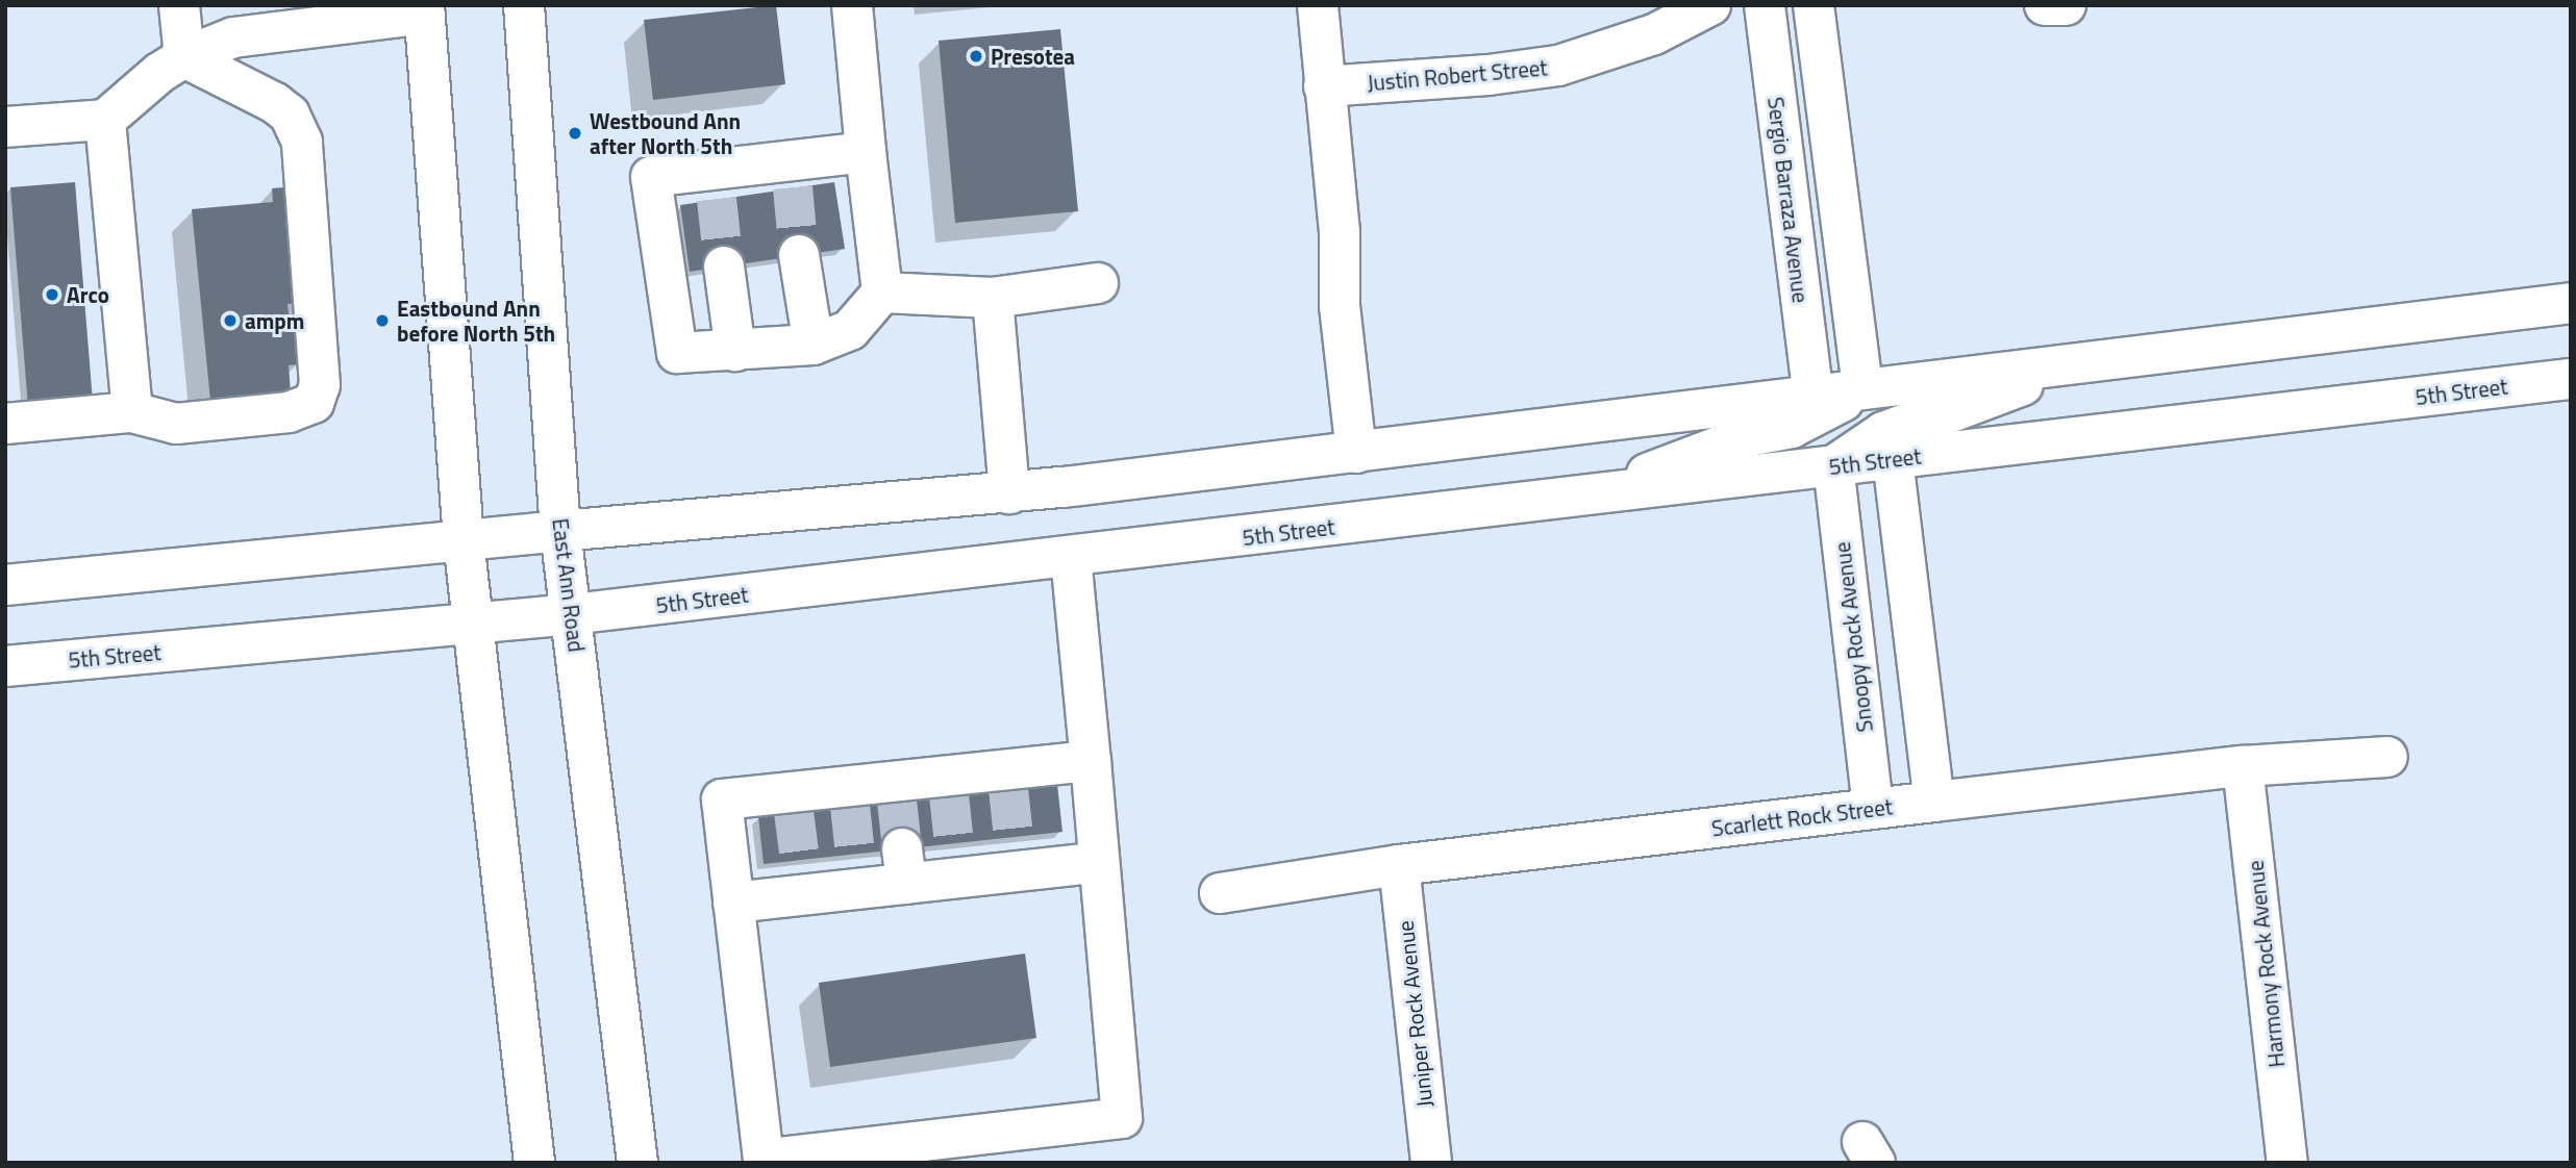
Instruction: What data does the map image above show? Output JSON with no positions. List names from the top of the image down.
{
  "streets": {
    "main road": [
      "Justin Robert Street",
      "Sergio Barraza Avenue",
      "5th Street",
      "East Ann Road",
      "Snoopy Rock Avenue",
      "Scarlett Rock Street",
      "Harmony Rock Avenue",
      "Juniper Rock Avenue"
    ]
  },
  "crossings": [
    ["5th Street", "East Ann Road"],
    ["5th Street", "Snoopy Rock Avenue"],
    ["Snoopy Rock Avenue", "Scarlett Rock Street"],
    ["Scarlett Rock Street", "Harmony Rock Avenue"],
    ["Scarlett Rock Street", "Juniper Rock Avenue"]
  ],
  "places": [
    "Presotea",
    "Westbound Ann after North 5th",
    "Arco",
    "ampm",
    "Eastbound Ann before North 5th"
  ]
}
